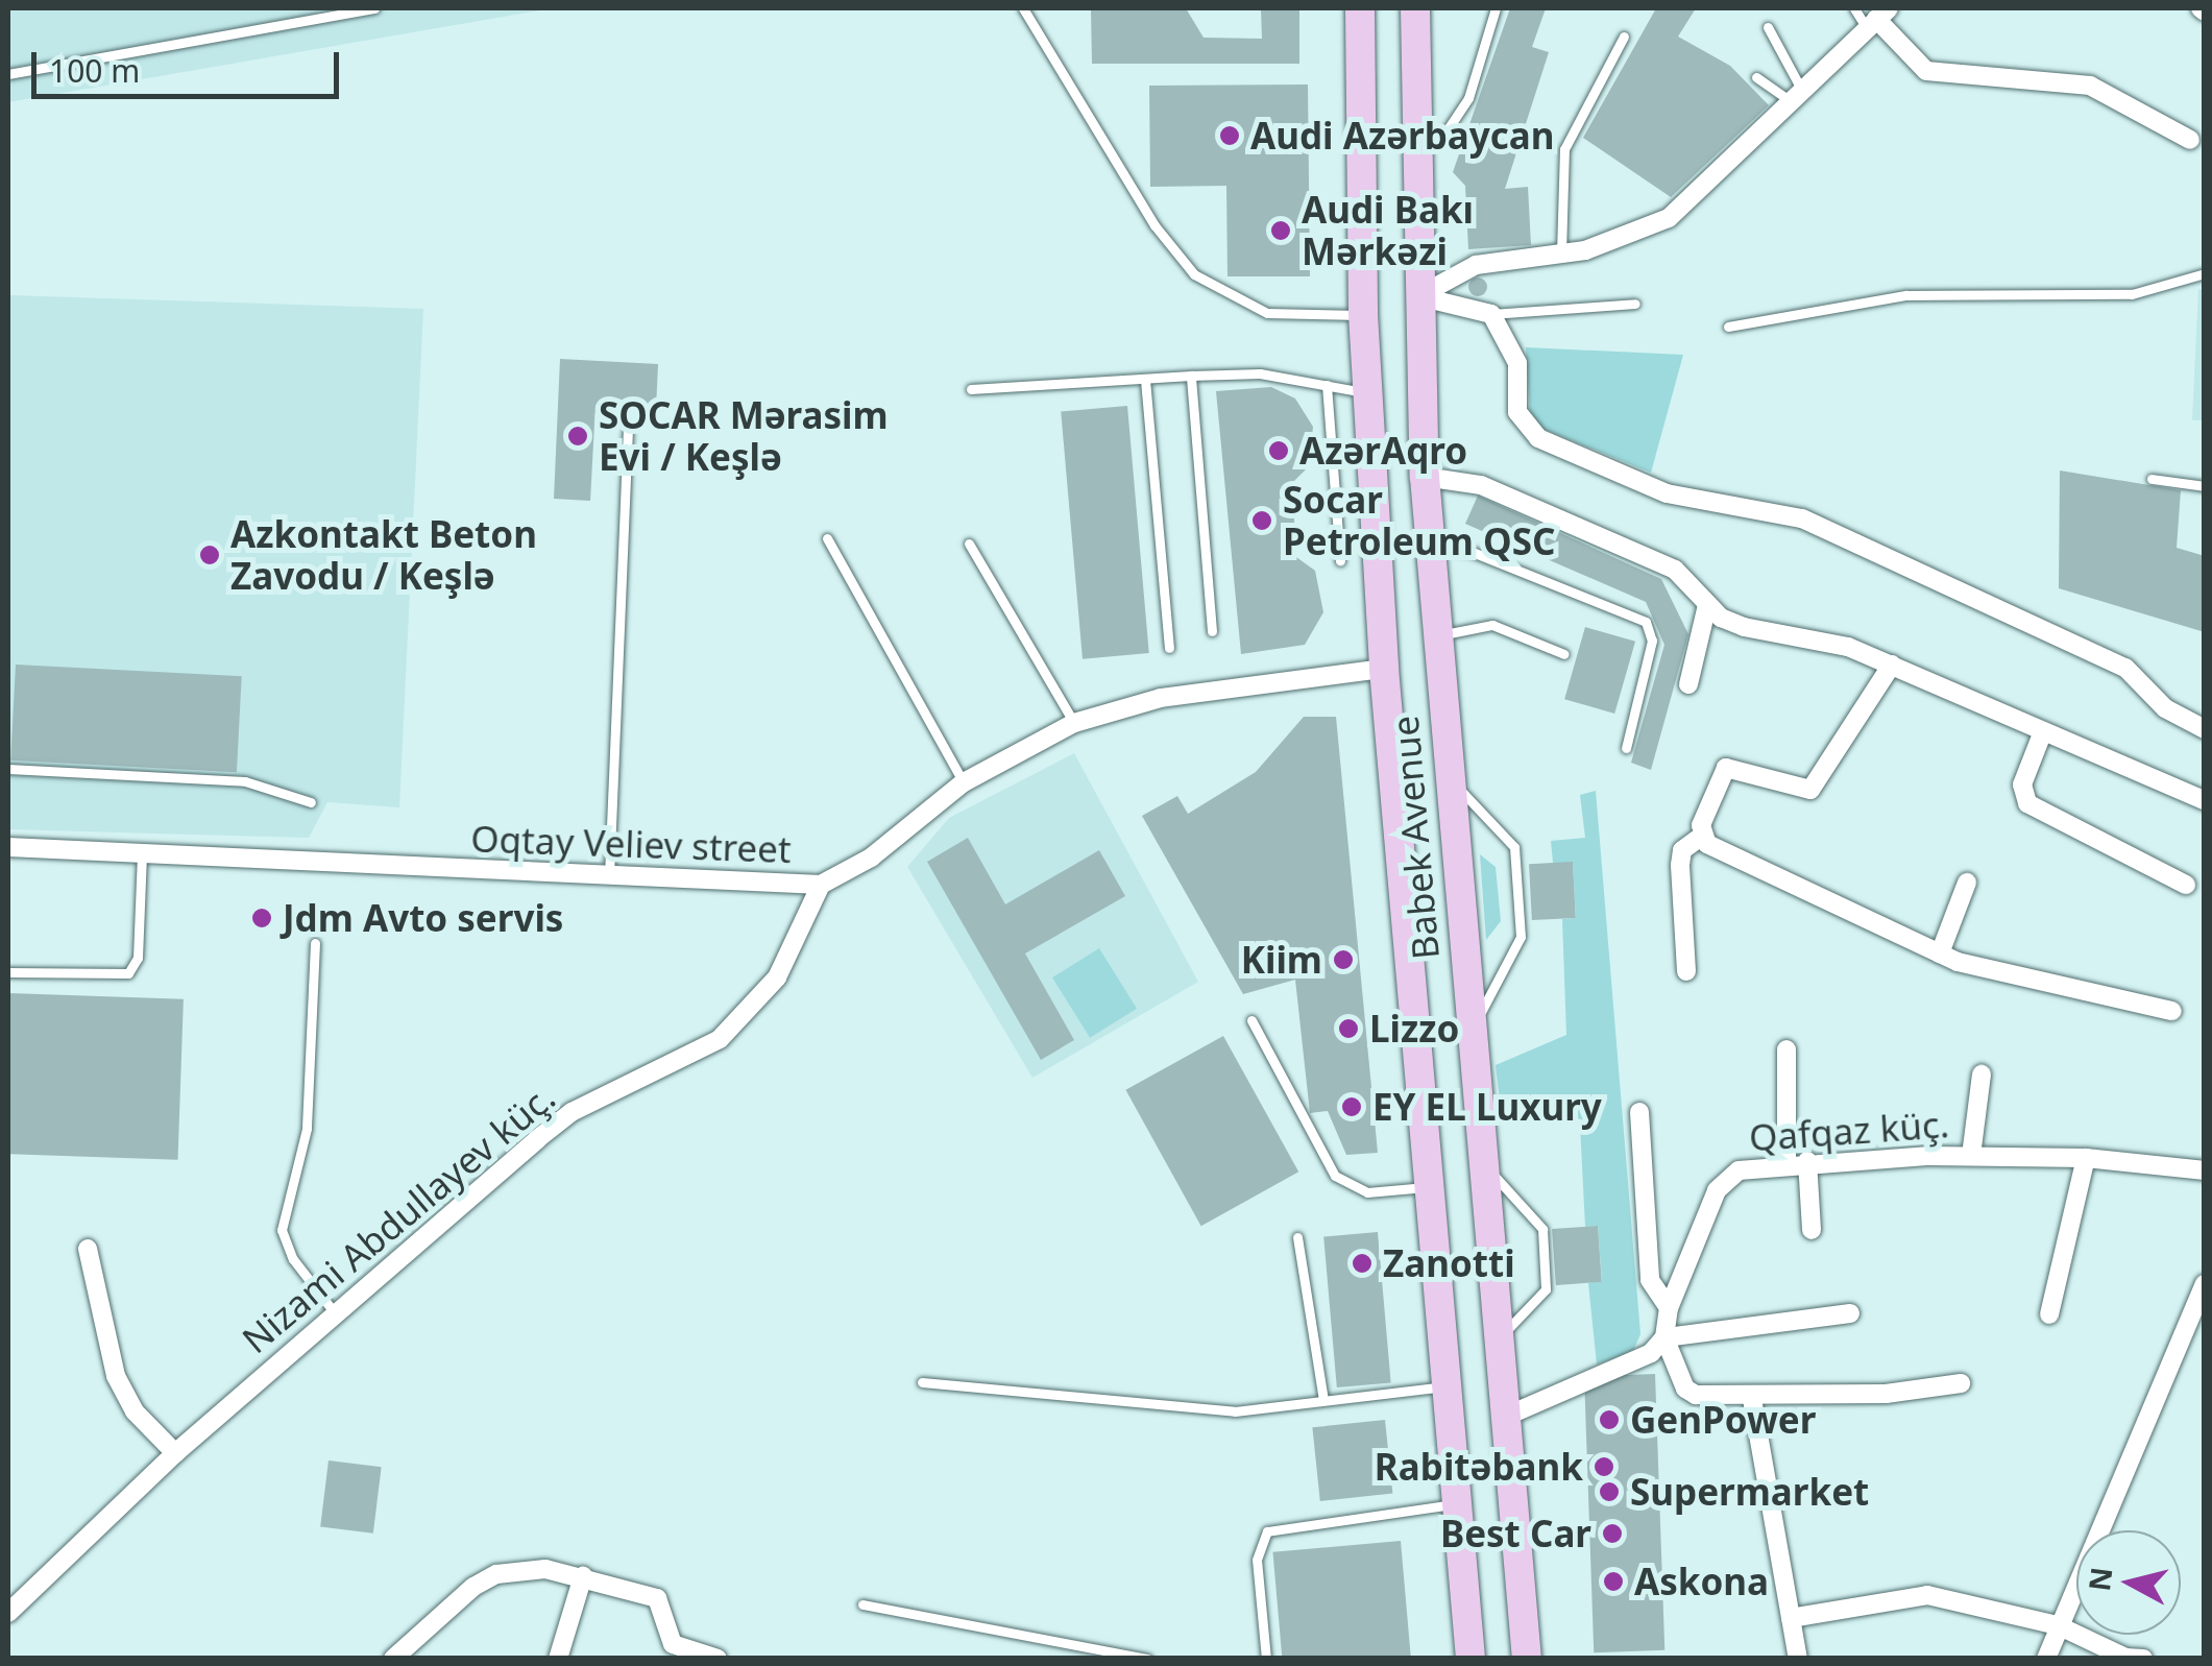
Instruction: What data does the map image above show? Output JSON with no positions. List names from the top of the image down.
{
  "streets": {
    "main road": ["Babek Avenue"],
    "street": ["Oqtay Veliev street", "Qafqaz küç.", "Nizami Abdullayev küç."]
  },
  "crossings": [
    ["Babek Avenue", "Oqtay Veliev street"],
    ["Oqtay Veliev street", "Nizami Abdullayev küç."]
  ],
  "places": [
    "Audi Azərbaycan",
    "Audi Bakı Mərkəzi",
    "SOCAR Mərasim Evi / Keşlə",
    "AzərAqro",
    "Socar Petroleum QSC",
    "Azkontakt Beton Zavodu / Keşlə",
    "Jdm Avto servis",
    "Kiim",
    "Lizzo",
    "EY EL Luxury",
    "Zanotti",
    "GenPower",
    "Rabitəbank",
    "Supermarket",
    "Best Car",
    "Askona"
  ],
  "scale_bar": "100 m",
  "north": "left"
}
